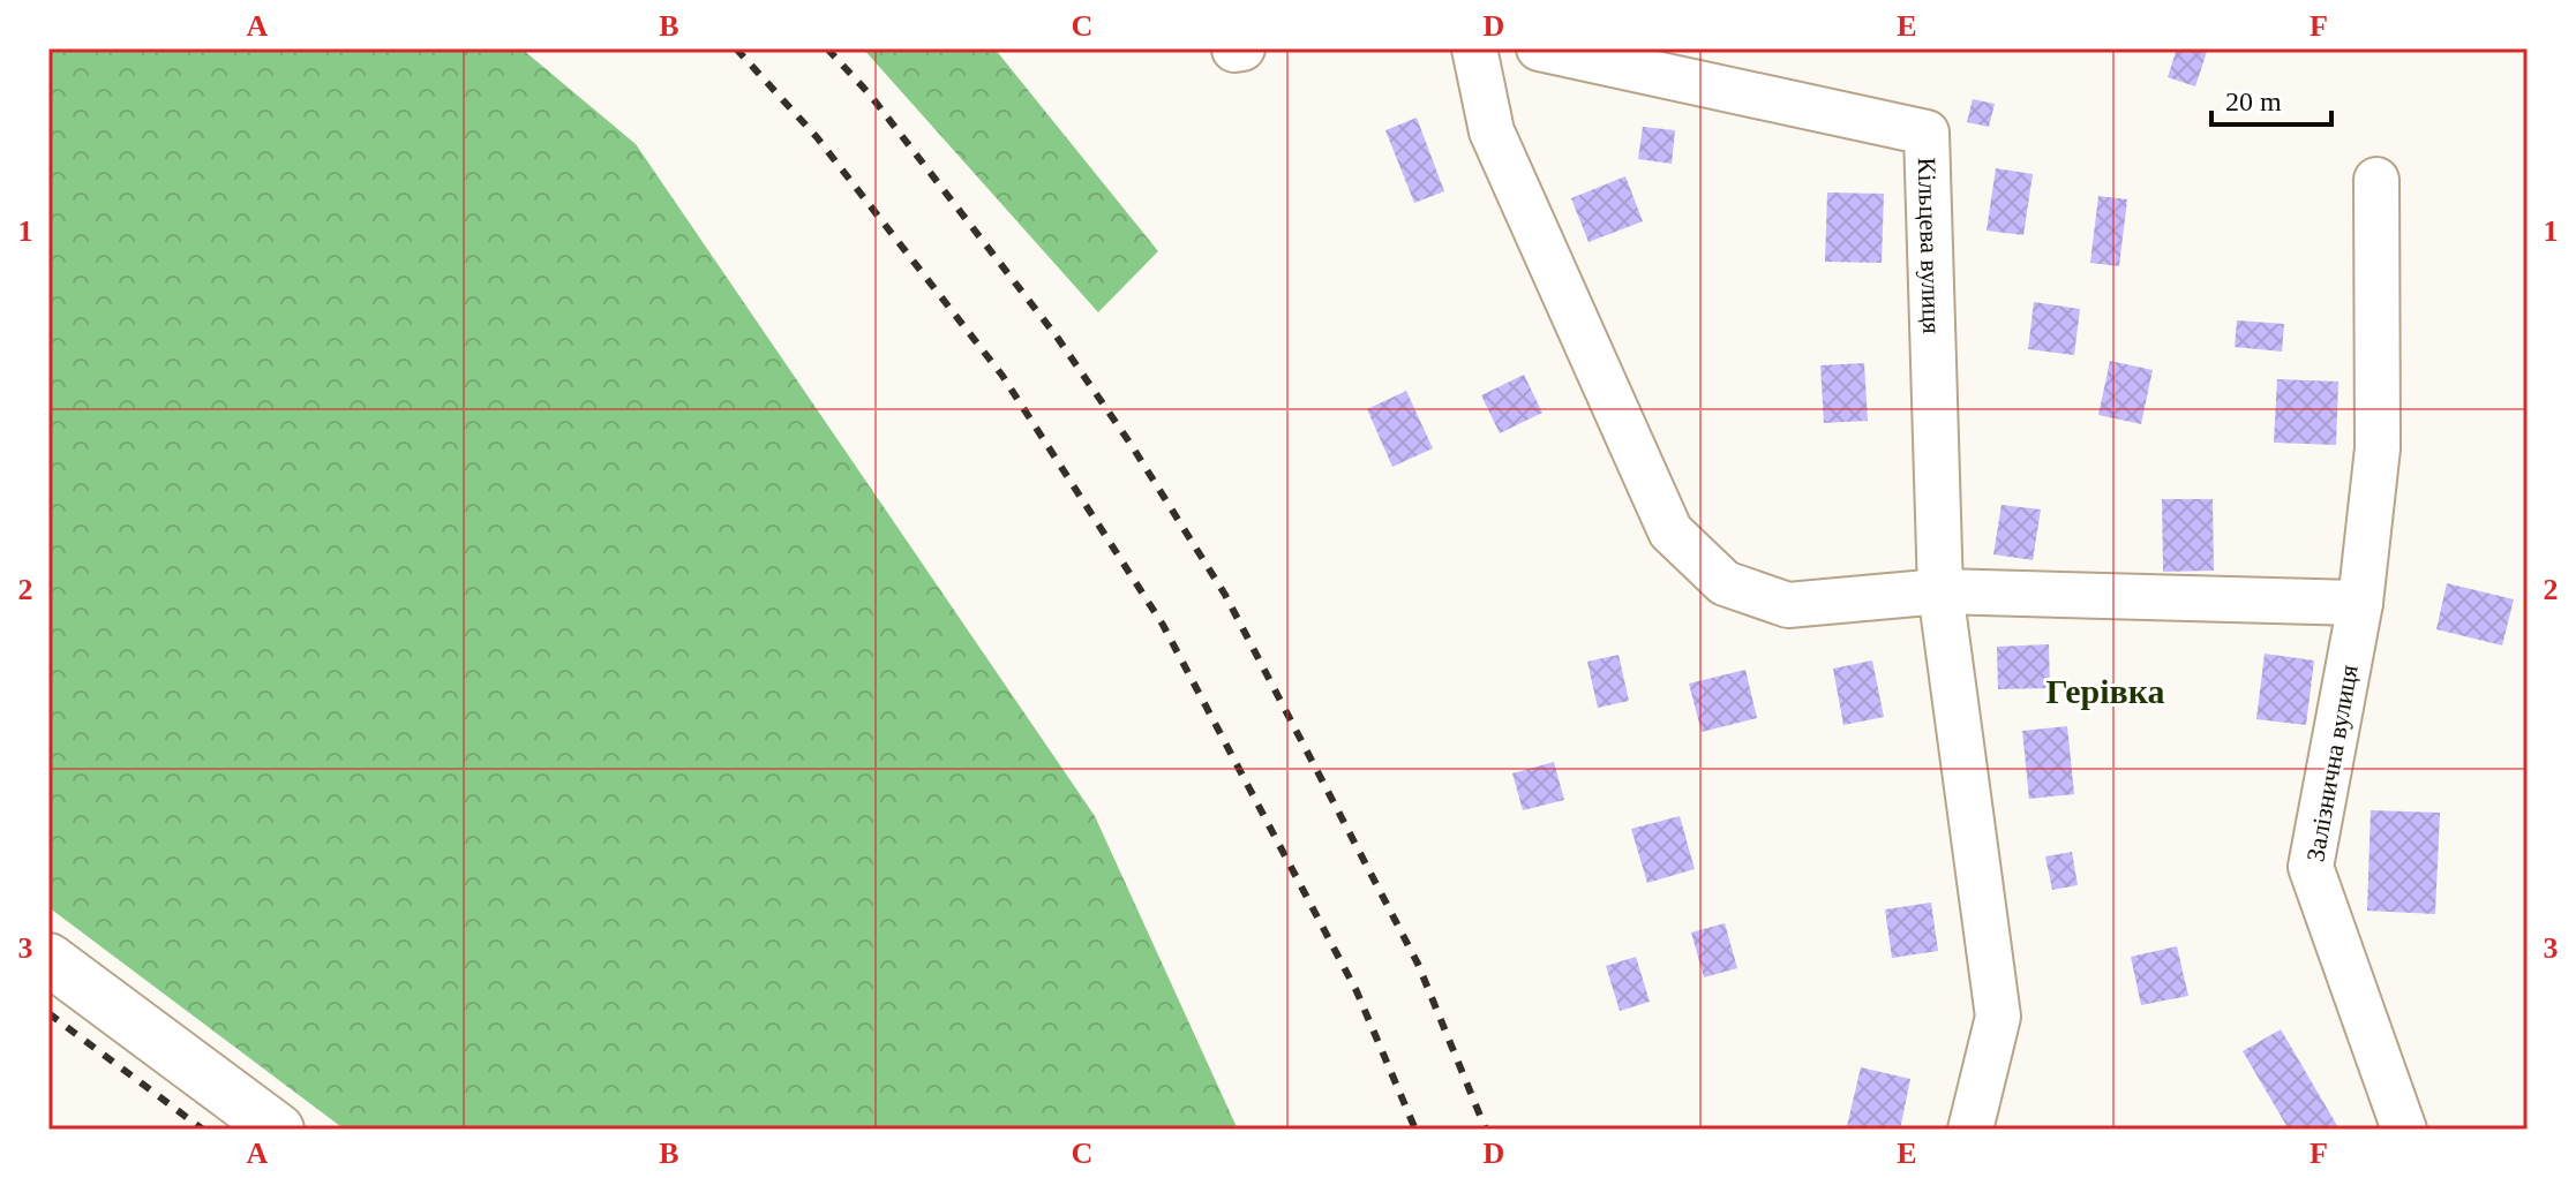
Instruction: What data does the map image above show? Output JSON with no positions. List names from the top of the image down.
{
  "streets": {
    "street": ["Кільцева вулиця", "Залізнична вулиця"]
  },
  "districts": ["Герівка"],
  "scale_bar": "20 m",
  "grid": {
    "columns": [
      "A",
      "B",
      "C",
      "D",
      "E",
      "F"
    ],
    "rows": ["1", "2", "3"]
  }
}
